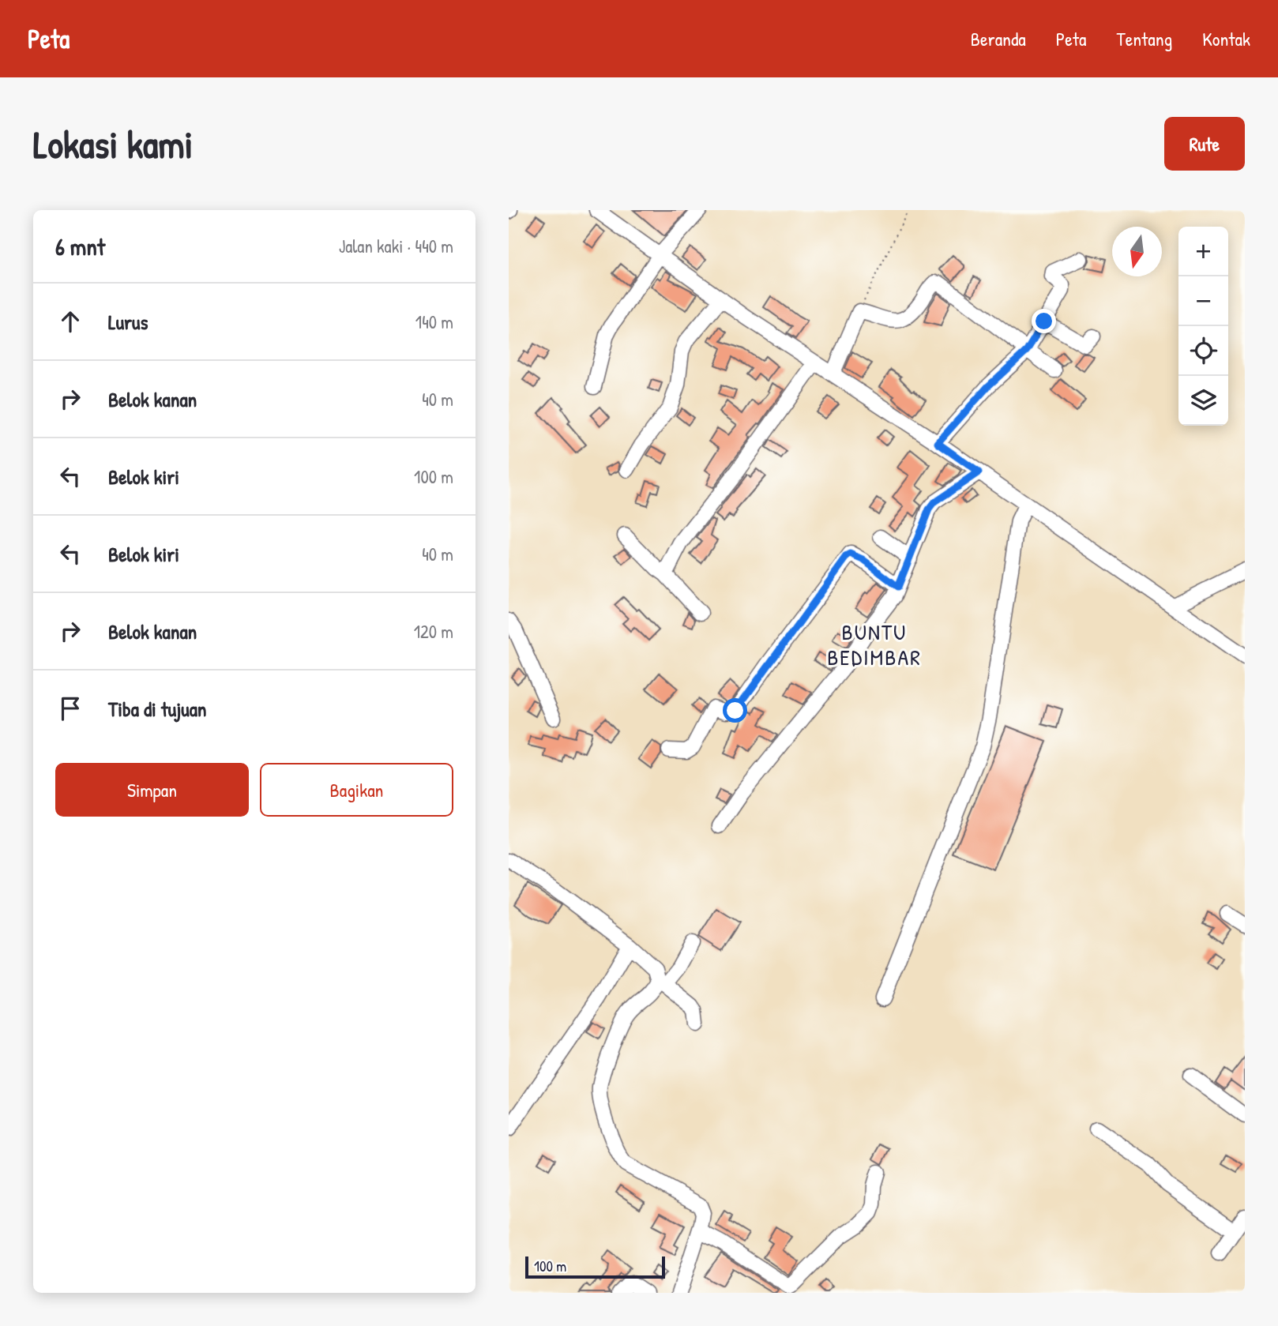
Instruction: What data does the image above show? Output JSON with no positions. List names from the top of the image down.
{
  "districts": ["BUNTU BEDIMBAR"],
  "scale_bar": "100 m",
  "north": "bottom",
  "page": {
    "header": "Peta",
    "nav": [
      "Beranda",
      "Peta",
      "Tentang",
      "Kontak"
    ],
    "buttons": [
      "Rute",
      ["Simpan", "Bagikan"]
    ],
    "title": "Lokasi kami",
    "heading": ["6 mnt", "Jalan kaki · 440 m"],
    "map_buttons": ["+", "−"],
    "list": [
      ["Lurus", "140 m"],
      ["Belok kanan", "40 m"],
      ["Belok kiri", "100 m"],
      ["Belok kiri", "40 m"],
      ["Belok kanan", "120 m"],
      "Tiba di tujuan"
    ],
    "scale": "100 m"
  }
}
